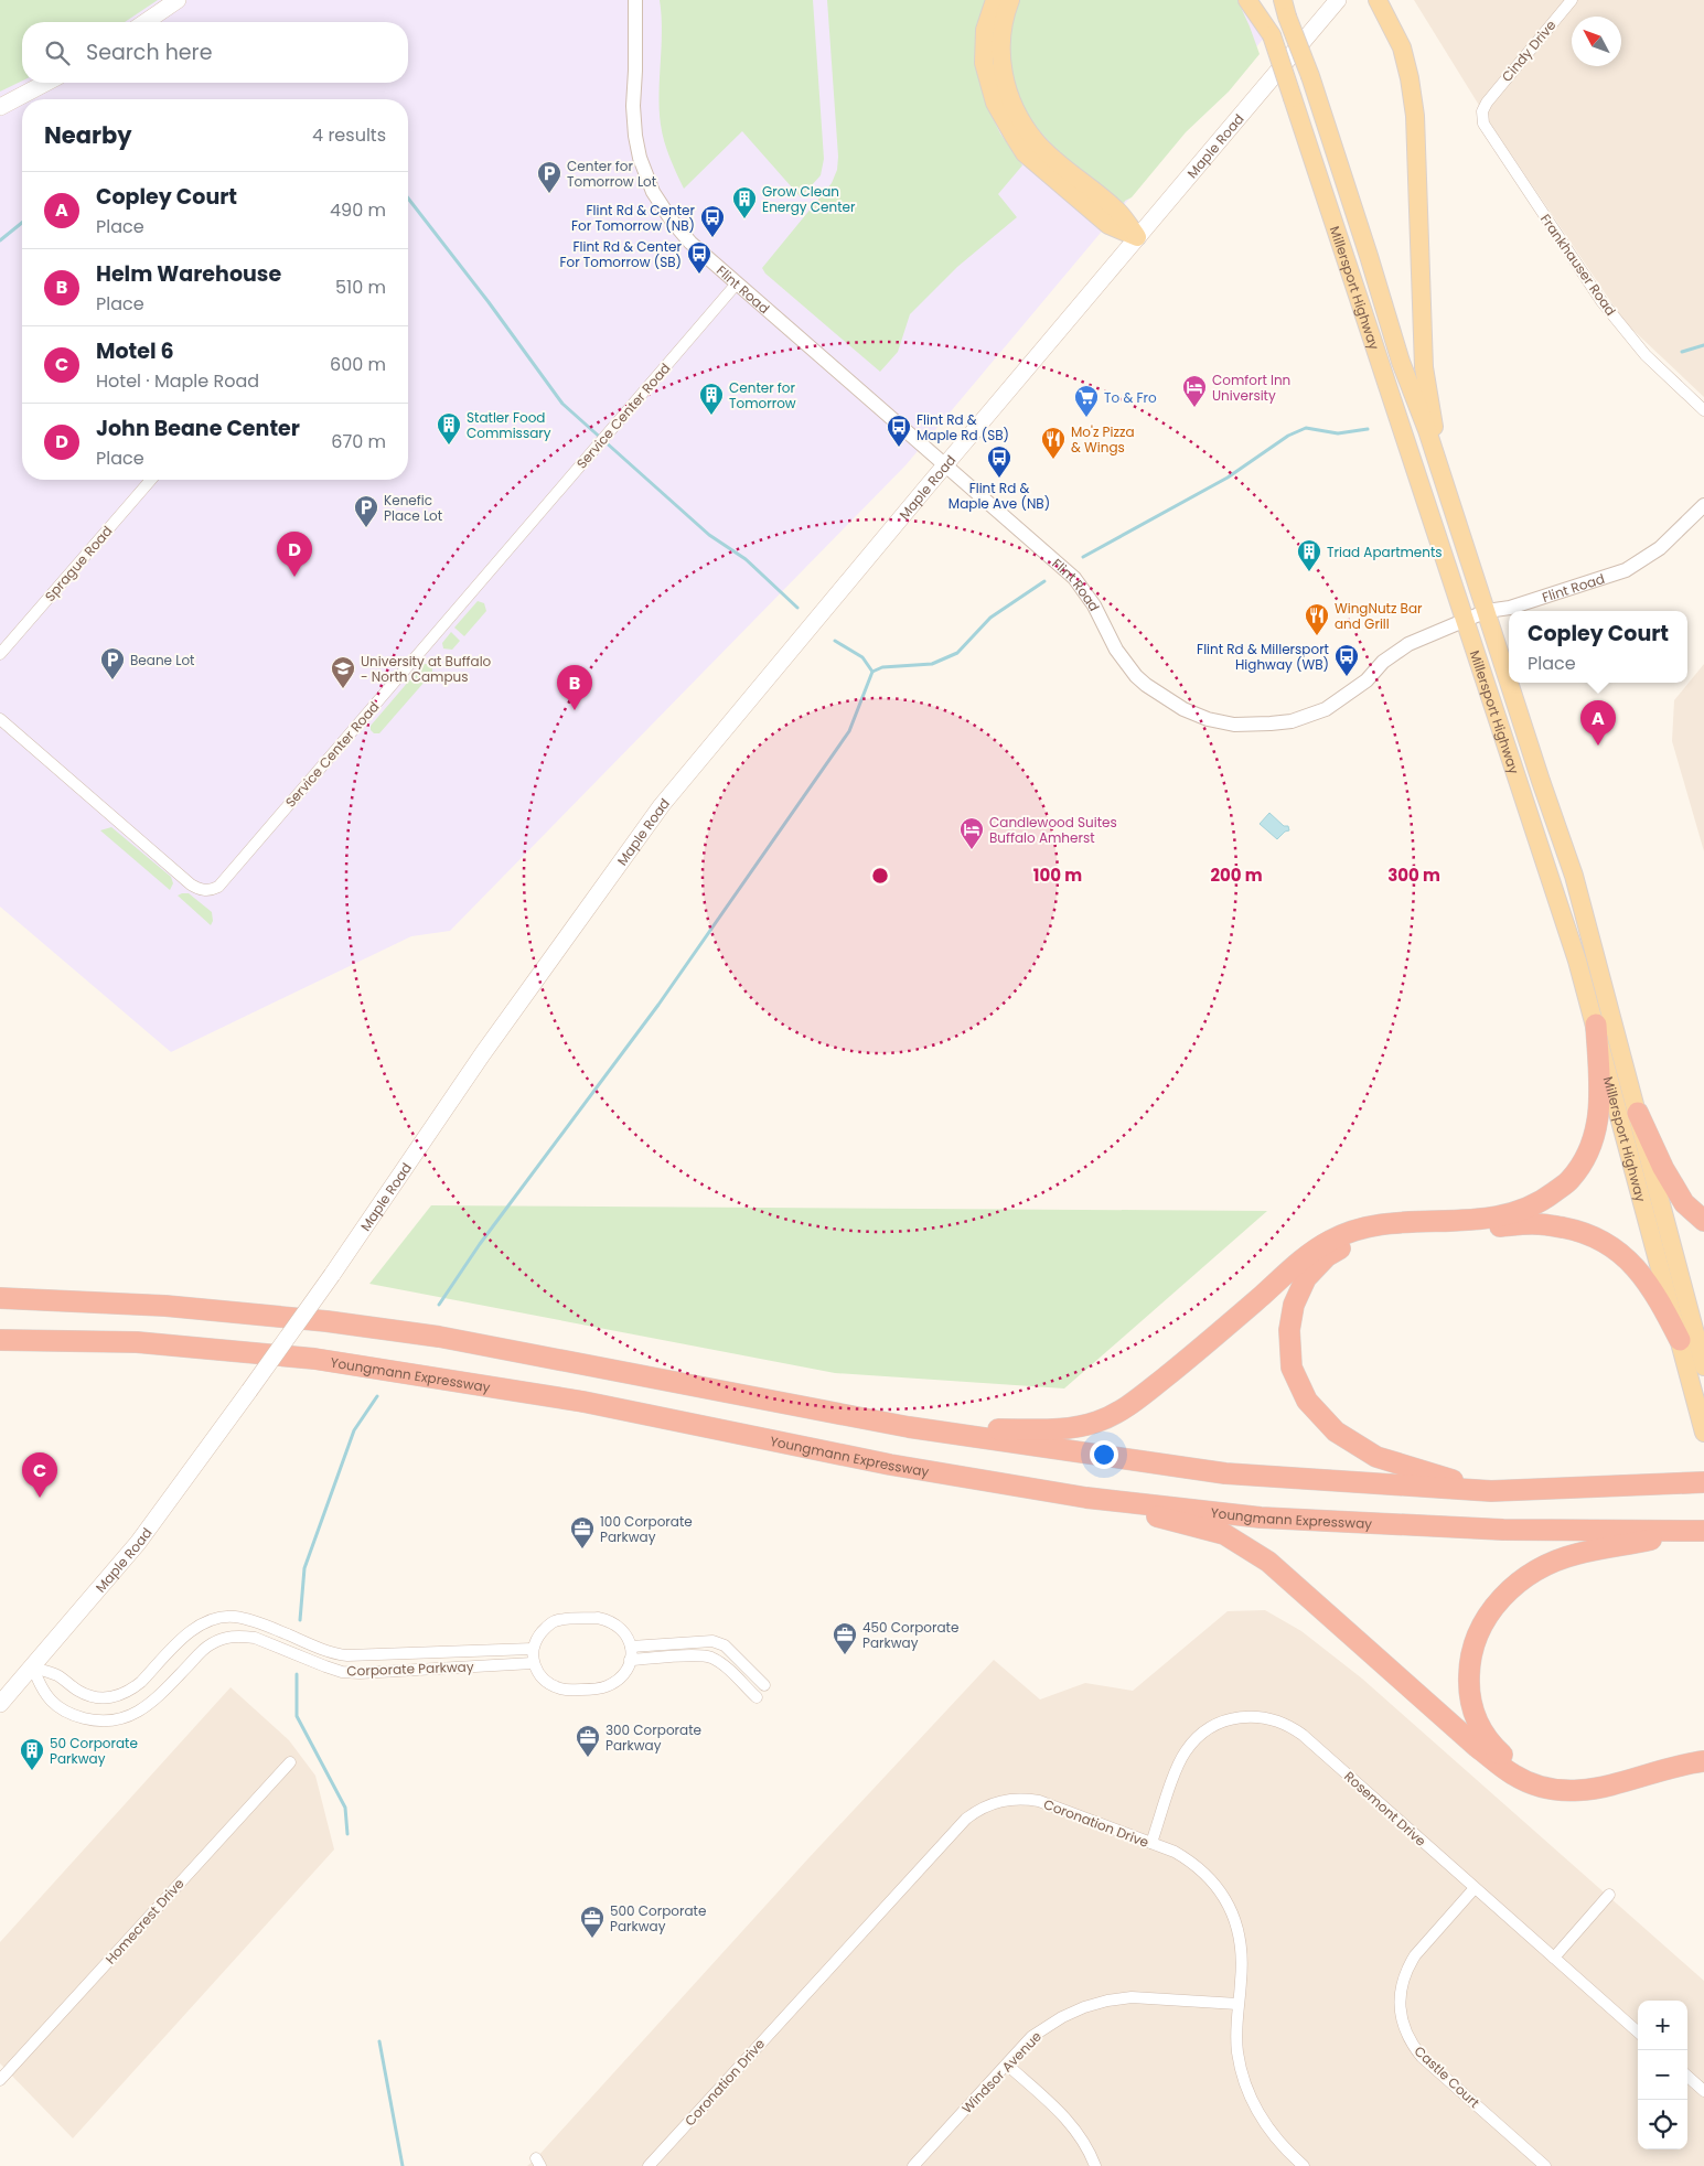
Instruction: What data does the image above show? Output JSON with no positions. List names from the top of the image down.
{
  "streets": {
    "highway": ["Youngmann Expressway"],
    "main road": ["Maple Road", "Millersport Highway"],
    "street": [
      "Cindy Drive",
      "Frankhauser Road",
      "Flint Road",
      "Service Center Road",
      "Sprague Road",
      "Corporate Parkway",
      "Rosemont Drive",
      "Coronation Drive",
      "Homecrest Drive",
      "Windsor Avenue",
      "Castle Court"
    ]
  },
  "crossings": [
    ["Cindy Drive", "Frankhauser Road"],
    ["Maple Road", "Flint Road"],
    ["Maple Road", "Corporate Parkway"],
    ["Millersport Highway", "Flint Road"],
    ["Flint Road", "Service Center Road"],
    ["Rosemont Drive", "Coronation Drive"],
    ["Rosemont Drive", "Castle Court"],
    ["Coronation Drive", "Windsor Avenue"]
  ],
  "places": {
    "parking": ["Center for Tomorrow Lot", "Kenefic Place Lot", "Beane Lot"],
    "building": [
      "Grow Clean Energy Center",
      "Center for Tomorrow",
      "Statler Food Commissary",
      "Triad Apartments",
      "50 Corporate Parkway"
    ],
    "bus stop": [
      "Flint Rd & Center For Tomorrow (NB)",
      "Flint Rd & Center For Tomorrow (SB)",
      "Flint Rd & Maple Rd (SB)",
      "Flint Rd & Maple Ave (NB)",
      "Flint Rd & Millersport Highway (WB)"
    ],
    "hotel": ["Comfort Inn University", "Candlewood Suites Buffalo Amherst"],
    "supermarket": ["To & Fro"],
    "restaurant": ["Mo'z Pizza & Wings", "WingNutz Bar and Grill"],
    "school or university": ["University at Buffalo - North Campus"],
    "office": [
      "100 Corporate Parkway",
      "450 Corporate Parkway",
      "300 Corporate Parkway",
      "500 Corporate Parkway"
    ]
  },
  "north": "top left",
  "page": {
    "search": "Search here",
    "heading": ["Nearby", "4 results"],
    "list": [
      {
        "mark": "A",
        "name": "Copley Court",
        "note": "Place",
        "value": "490 m"
      },
      {
        "mark": "B",
        "name": "Helm Warehouse",
        "note": "Place",
        "value": "510 m"
      },
      {
        "mark": "C",
        "name": "Motel 6",
        "note": "Hotel · Maple Road",
        "value": "600 m"
      },
      {
        "mark": "D",
        "name": "John Beane Center",
        "note": "Place",
        "value": "670 m"
      }
    ],
    "pins": [
      "D",
      "B",
      "A",
      "C"
    ],
    "popup": ["Copley Court", "Place"],
    "map_buttons": ["+", "−"]
  },
  "rings": ["100 m", "200 m", "300 m"]
}
